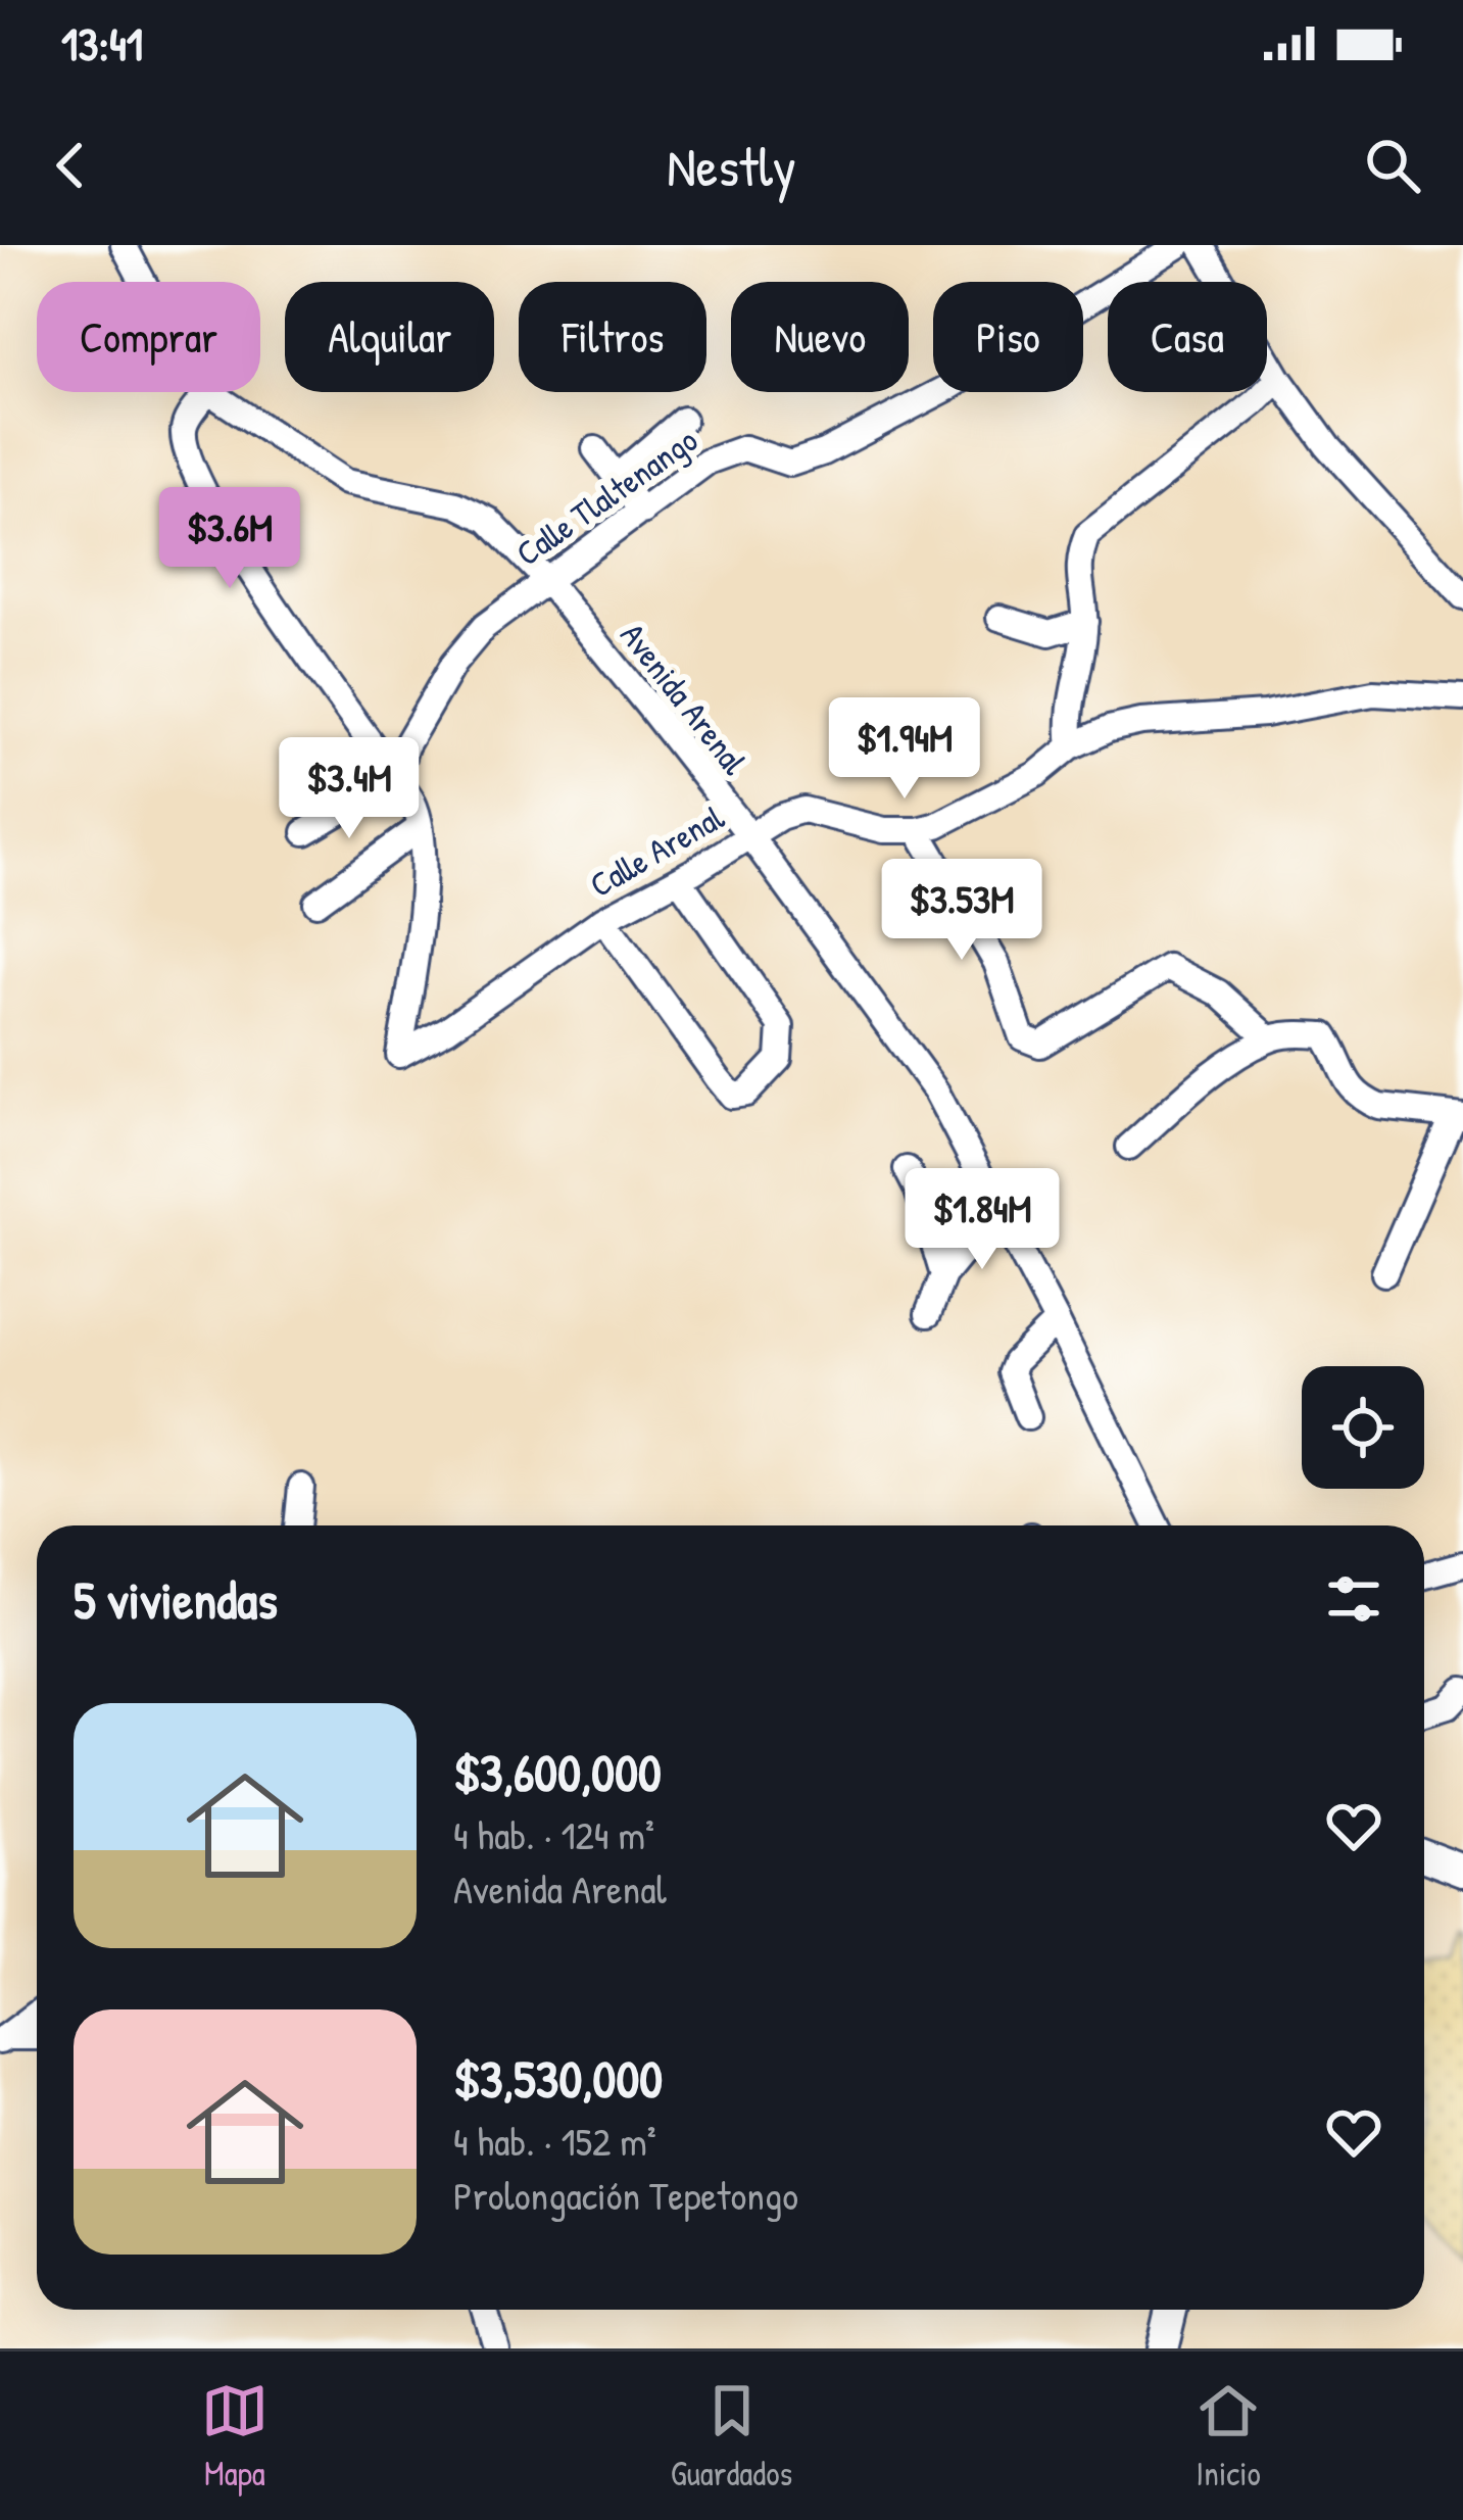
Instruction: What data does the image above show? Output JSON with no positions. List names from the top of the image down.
{
  "streets": {
    "street": ["Calle Tlaltenango", "Avenida Arenal", "Calle Arenal"]
  },
  "crossings": [
    ["Calle Tlaltenango", "Avenida Arenal"],
    ["Avenida Arenal", "Calle Arenal"]
  ],
  "page": {
    "status": "13:41",
    "header": "Nestly",
    "chip": [
      "Comprar",
      "Alquilar",
      "Filtros",
      "Nuevo",
      "Piso",
      "Casa"
    ],
    "price": [
      "$3.6M",
      "$1.94M",
      "$3.4M",
      "$3.53M",
      "$1.84M"
    ],
    "heading": "5 viviendas",
    "list": [
      {
        "name": "$3,600,000",
        "note": "4 hab. · 124 m² · Avenida Arenal"
      },
      {
        "name": "$3,530,000",
        "note": "4 hab. · 152 m² · Prolongación Tepetongo"
      }
    ],
    "tabs": ["Mapa", "Guardados", "Inicio"]
  }
}
